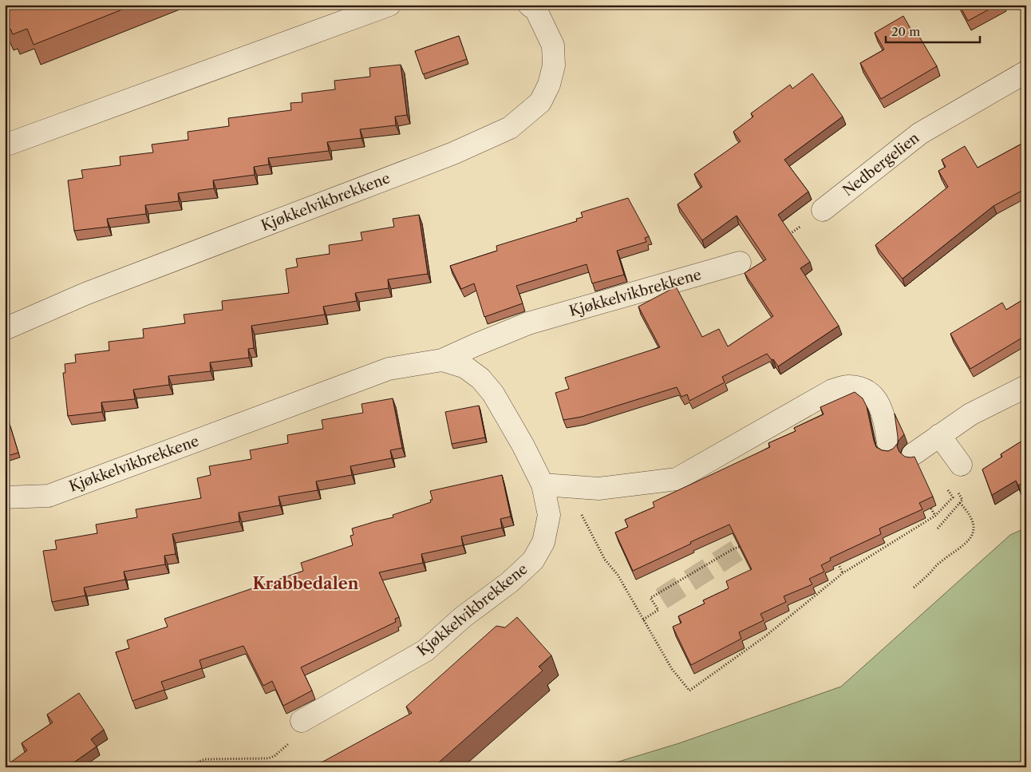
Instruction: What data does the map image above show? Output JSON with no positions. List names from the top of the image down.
{
  "streets": {
    "street": ["Nedbergelien", "Kjøkkelvikbrekkene"]
  },
  "districts": ["Krabbedalen"],
  "scale_bar": "20 m"
}
